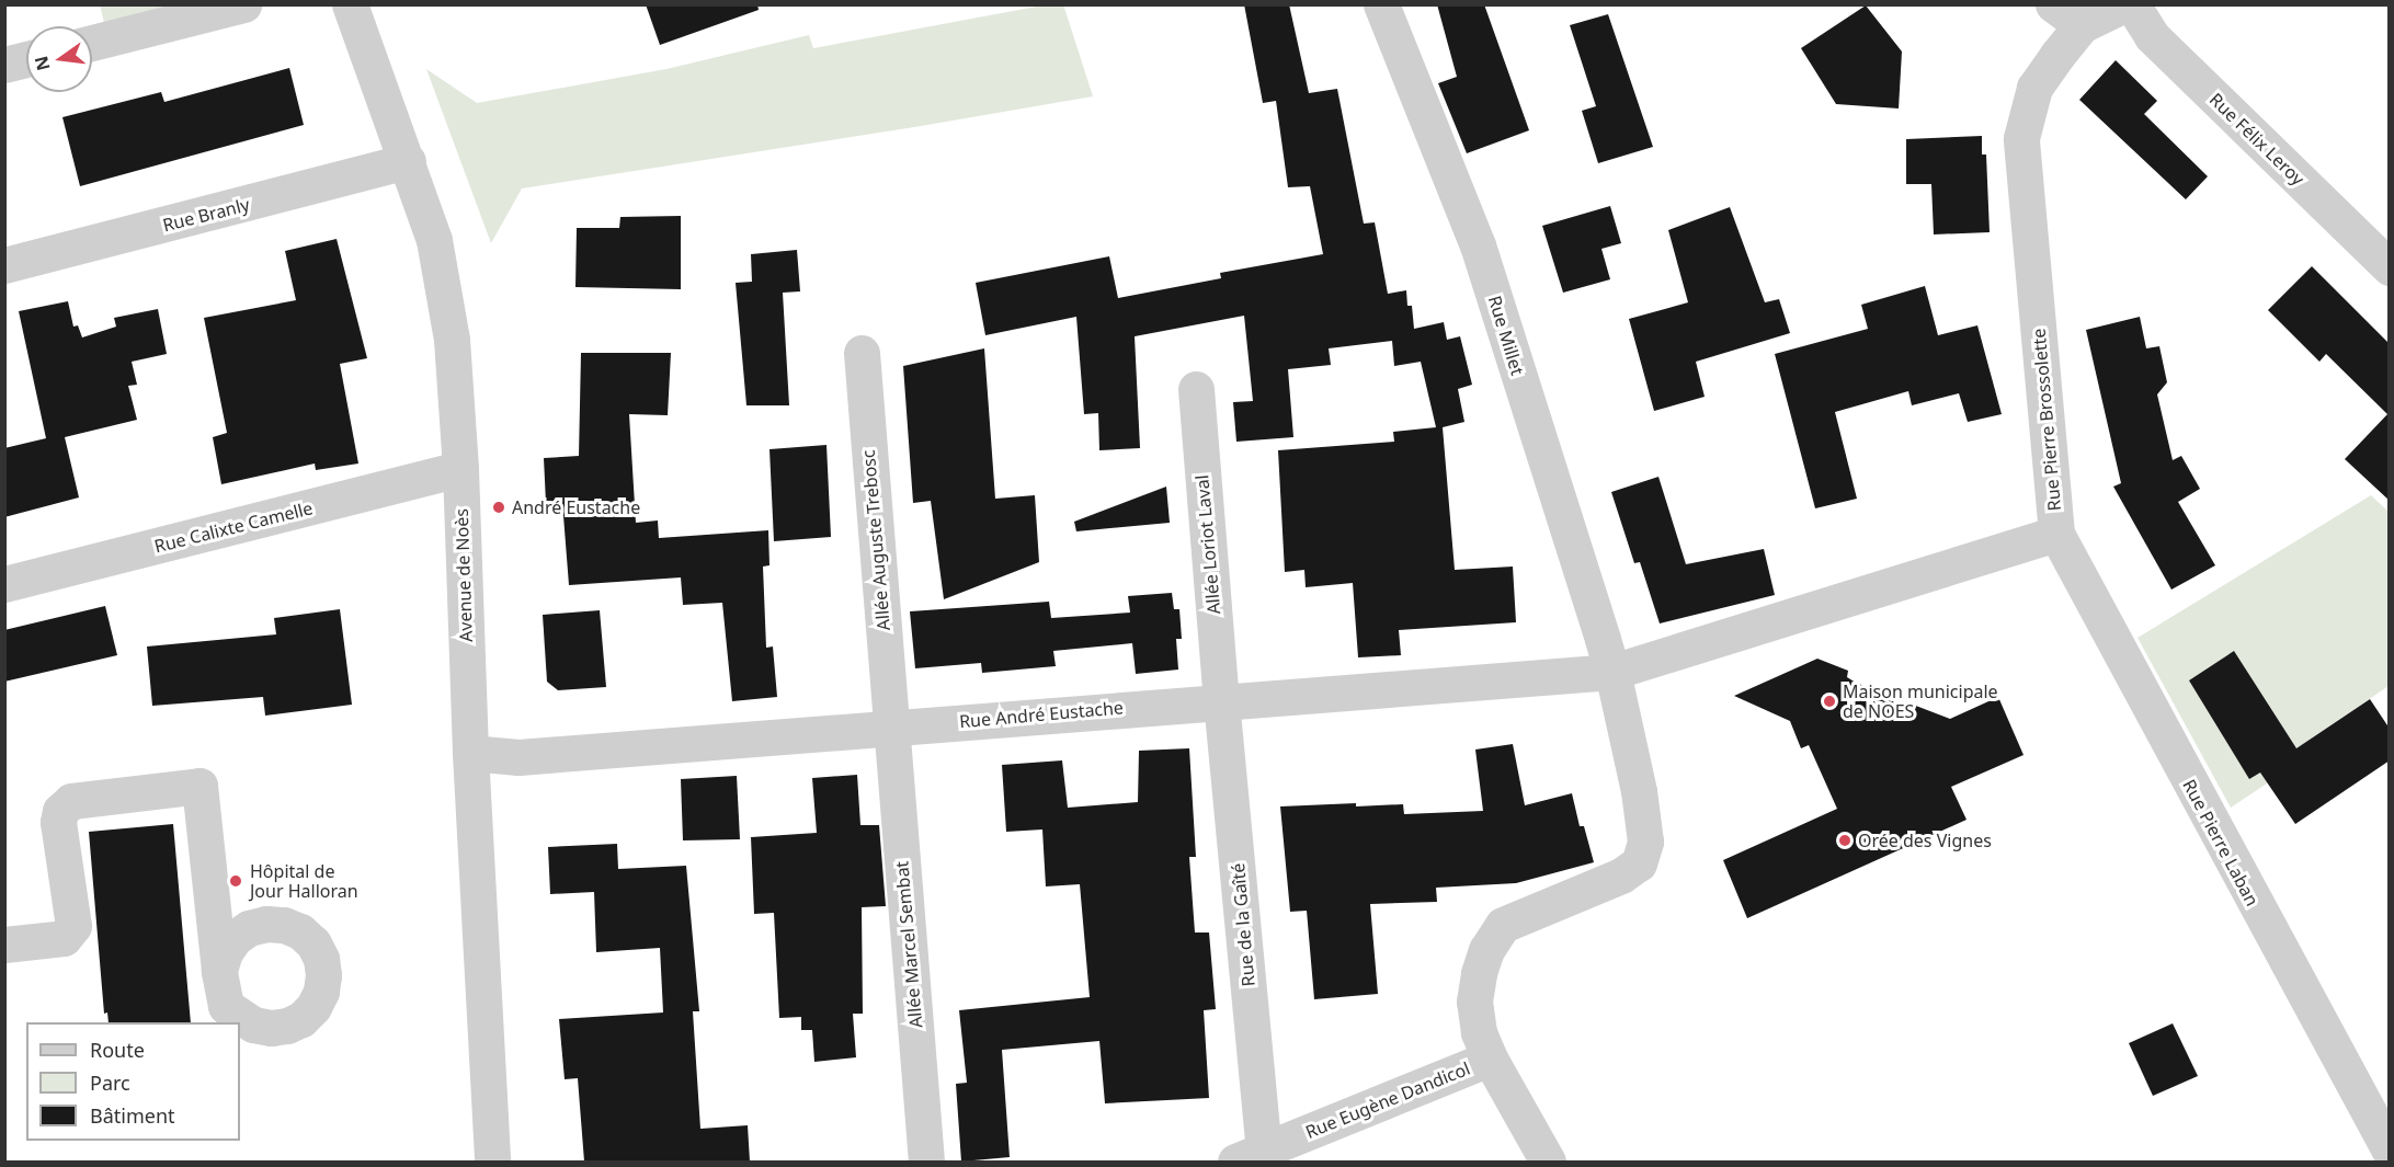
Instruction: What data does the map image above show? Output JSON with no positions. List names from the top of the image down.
{
  "streets": {
    "street": [
      "Rue Félix Leroy",
      "Rue Branly",
      "Rue Millet",
      "Rue Pierre Brossolette",
      "Rue Calixte Camelle",
      "Allée Auguste Trebosc",
      "Allée Loriot Laval",
      "Avenue de Noès",
      "Rue André Eustache",
      "Rue Pierre Laban",
      "Rue de la Gaîté",
      "Allée Marcel Sembat",
      "Rue Eugène Dandicol"
    ]
  },
  "crossings": [
    ["Rue Branly", "Avenue de Noès"],
    ["Rue Millet", "Rue Pierre Brossolette"],
    ["Rue Millet", "Rue André Eustache"],
    ["Rue Millet", "Rue Eugène Dandicol"],
    ["Rue Pierre Brossolette", "Rue André Eustache"],
    ["Rue Pierre Brossolette", "Rue Pierre Laban"],
    ["Rue Pierre Brossolette", "Rue Eugène Dandicol"],
    ["Rue Calixte Camelle", "Avenue de Noès"],
    ["Allée Auguste Trebosc", "Rue André Eustache"],
    ["Allée Auguste Trebosc", "Allée Marcel Sembat"],
    ["Allée Loriot Laval", "Rue André Eustache"],
    ["Allée Loriot Laval", "Rue de la Gaîté"],
    ["Avenue de Noès", "Rue André Eustache"],
    ["Rue André Eustache", "Rue de la Gaîté"],
    ["Rue André Eustache", "Allée Marcel Sembat"],
    ["Rue André Eustache", "Rue Eugène Dandicol"],
    ["Rue de la Gaîté", "Rue Eugène Dandicol"]
  ],
  "places": [
    "André Eustache",
    "Maison municipale de NOES",
    "Orée des Vignes",
    "Hôpital de Jour Halloran"
  ],
  "legend": ["Route", "Parc", "Bâtiment"],
  "north": "left"
}
